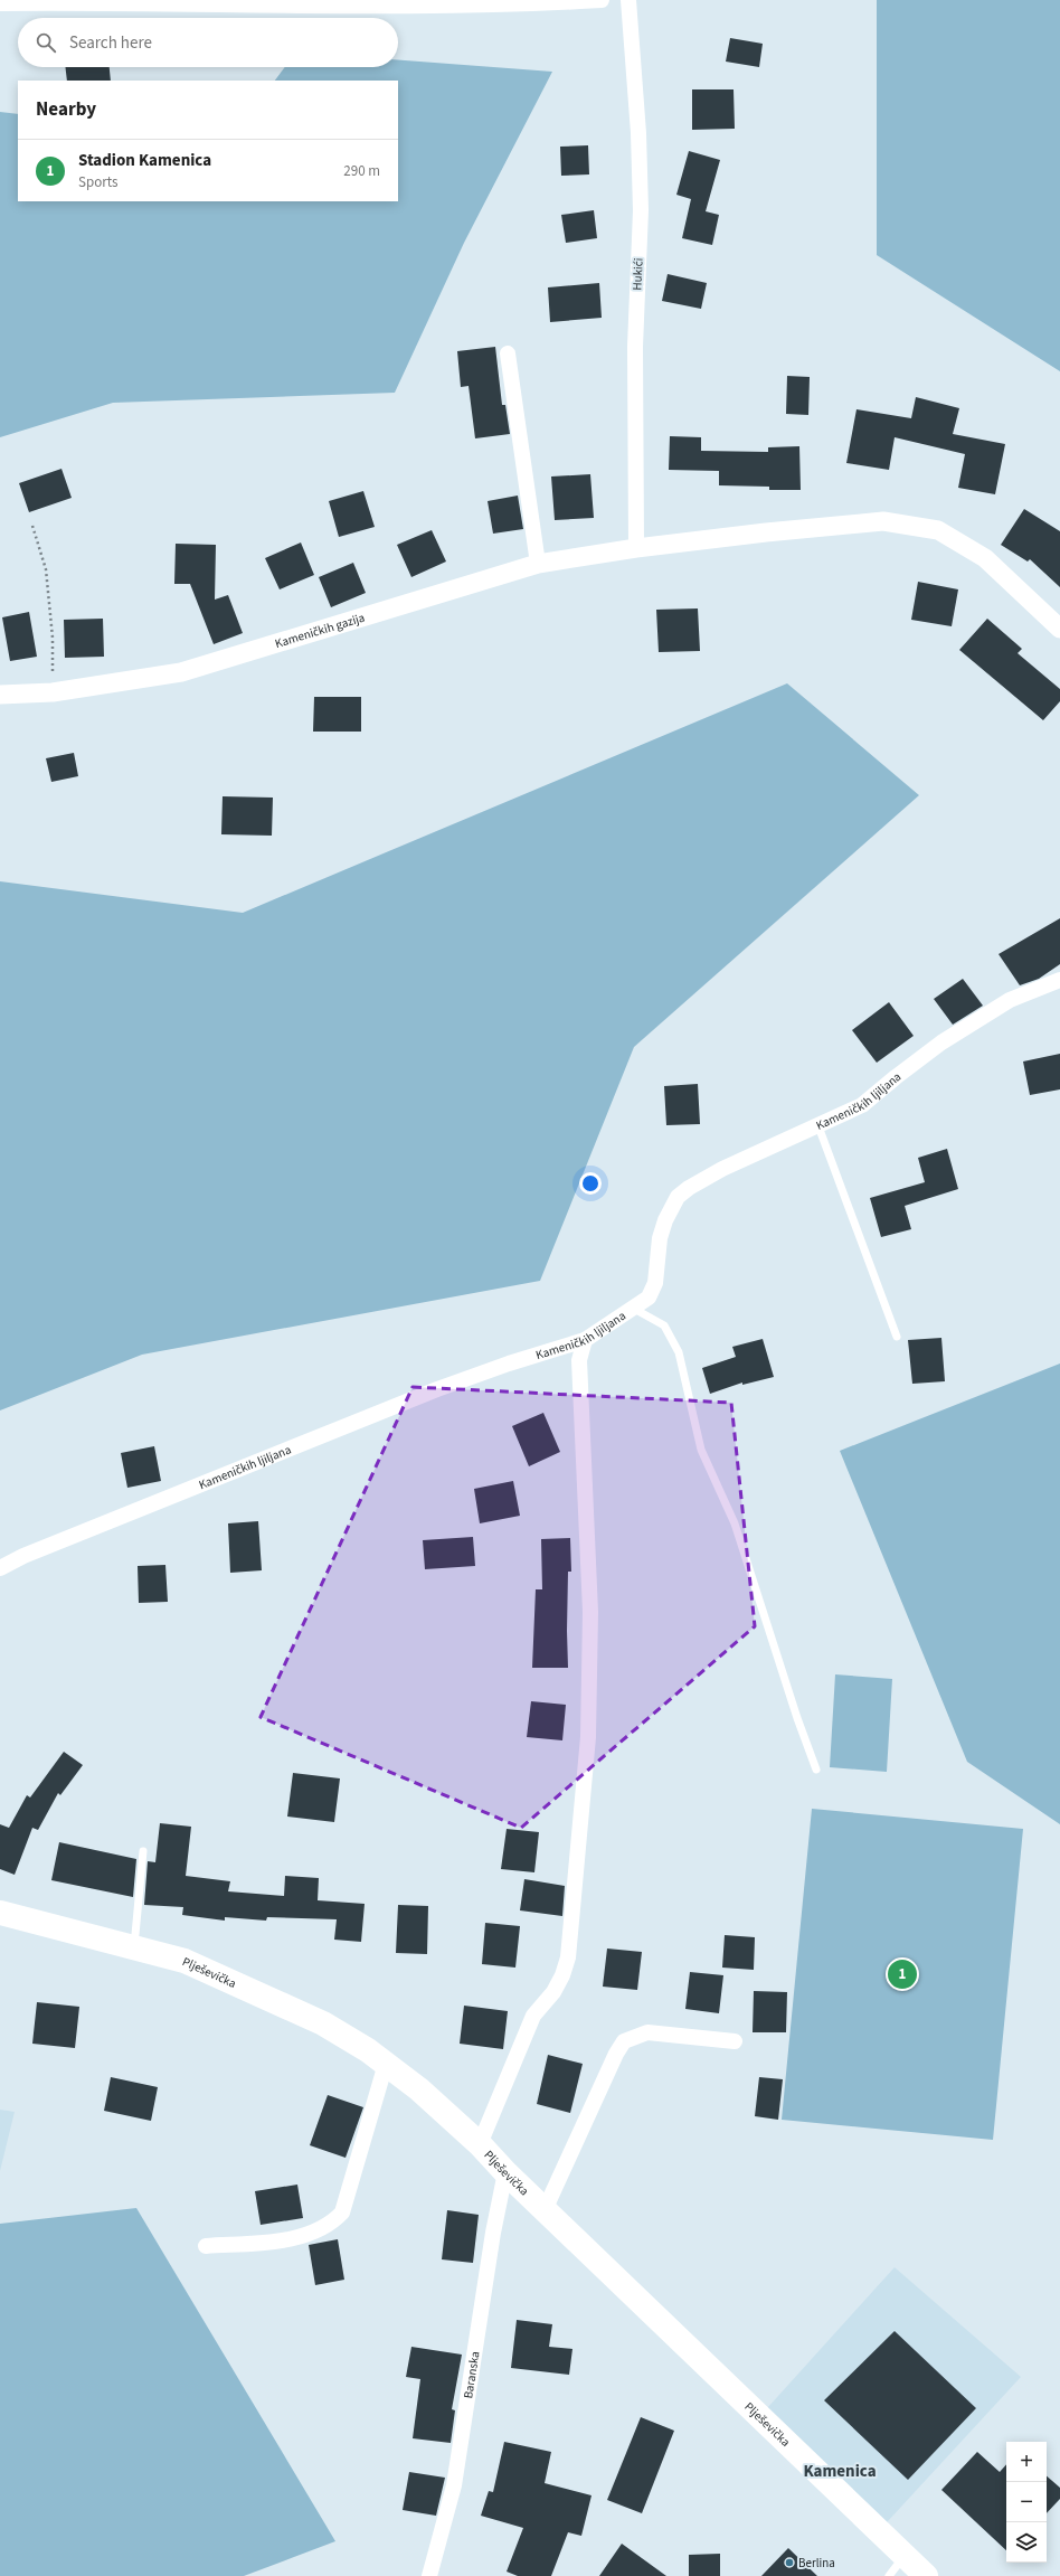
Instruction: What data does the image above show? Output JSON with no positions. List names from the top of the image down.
{
  "streets": {
    "main road": ["Plješevička"],
    "street": [
      "Hukići",
      "Kameničkih gazija",
      "Kameničkih ljiljana",
      "Baranska"
    ]
  },
  "crossings": [
    ["Hukići", "Kameničkih gazija"],
    ["Plješevička", "Baranska"]
  ],
  "districts": ["Kamenica"],
  "places": ["Berlina"],
  "page": {
    "search": "Search here",
    "heading": "Nearby",
    "list": [
      {
        "mark": "1",
        "name": "Stadion Kamenica",
        "note": "Sports",
        "value": "290 m"
      }
    ],
    "pins": "1",
    "map_buttons": ["+", "−"]
  }
}
